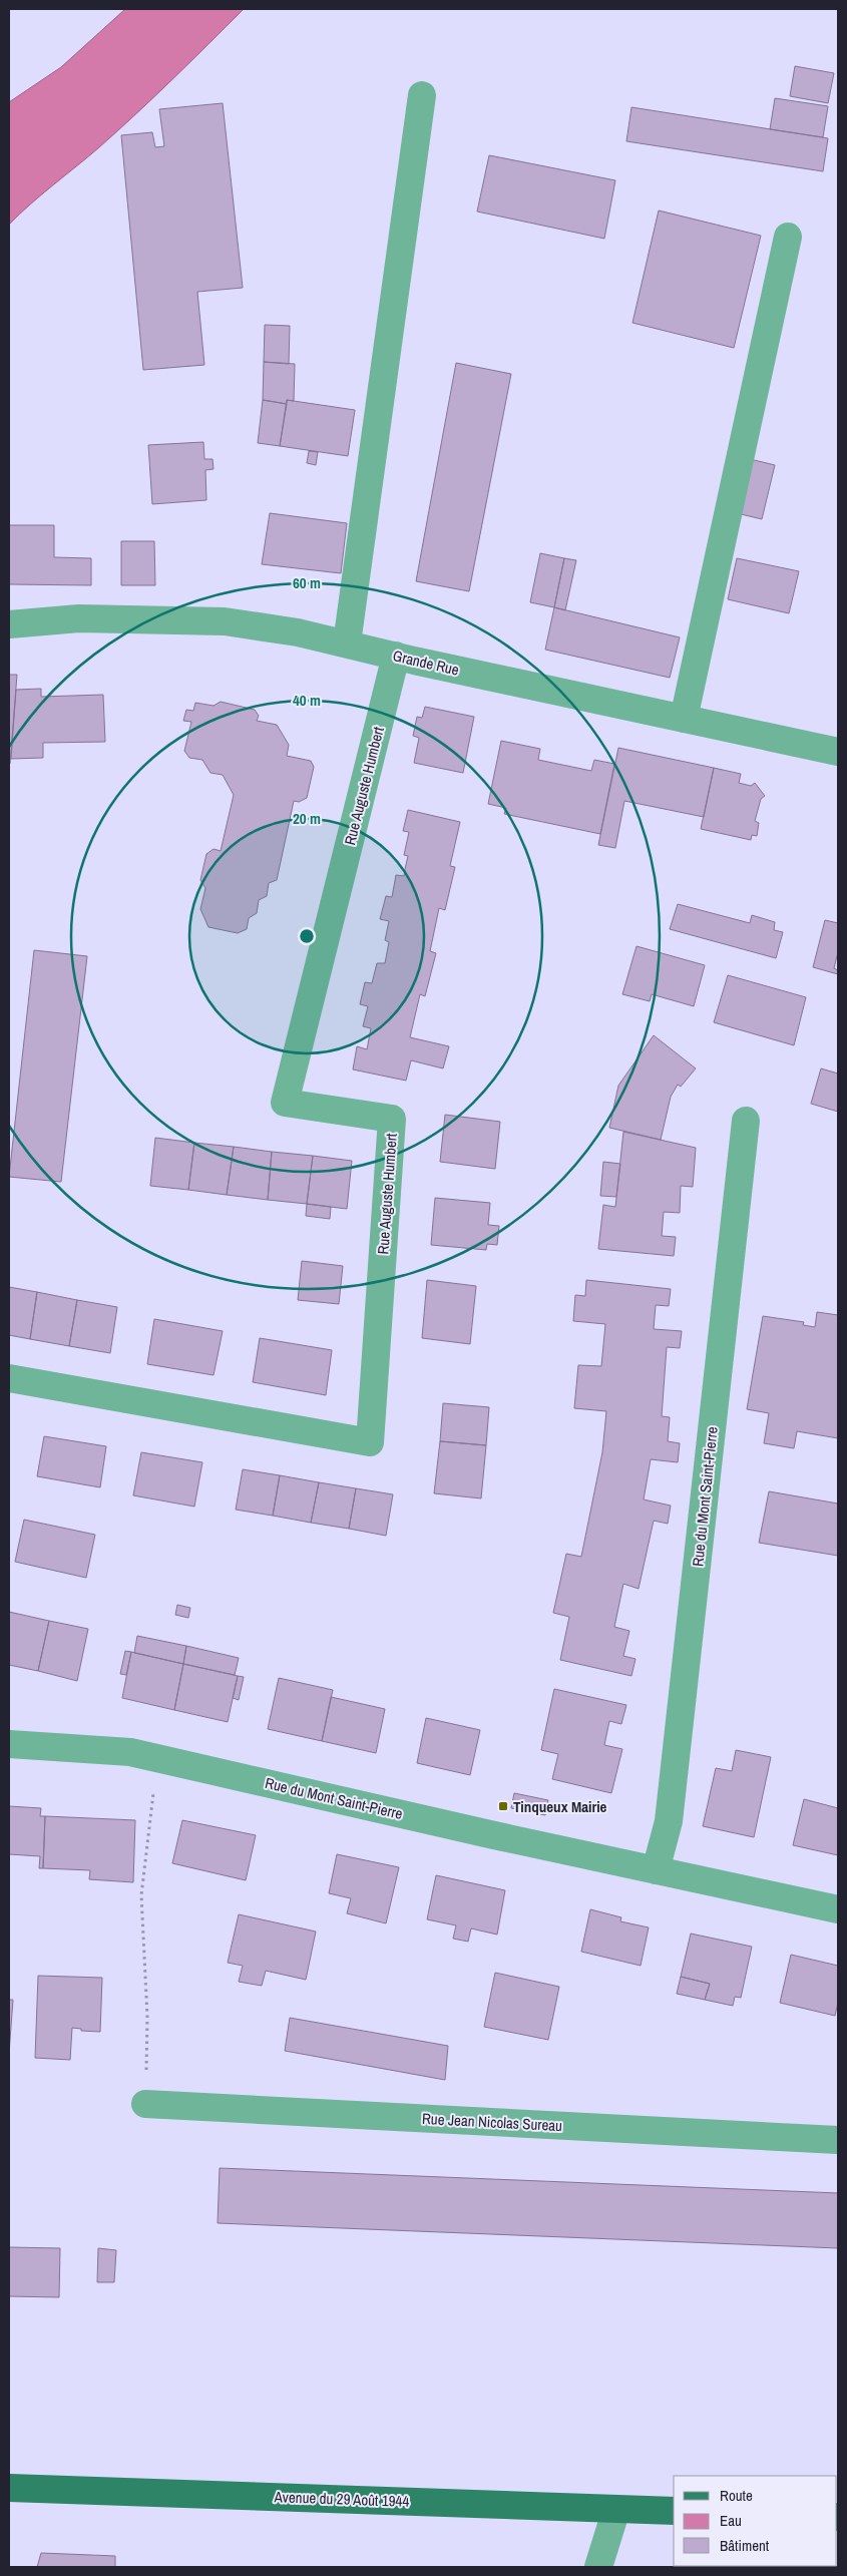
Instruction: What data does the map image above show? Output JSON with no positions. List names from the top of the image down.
{
  "streets": {
    "main road": ["Avenue du 29 Août 1944"],
    "street": [
      "Grande Rue",
      "Rue Auguste Humbert",
      "Rue du Mont Saint-Pierre",
      "Rue Jean Nicolas Sureau"
    ]
  },
  "crossings": [
    ["Grande Rue", "Rue Auguste Humbert"]
  ],
  "places": {
    "transit": ["Tinqueux Mairie"]
  },
  "legend": ["Route", "Eau", "Bâtiment"],
  "rings": ["60 m", "40 m", "20 m"]
}
